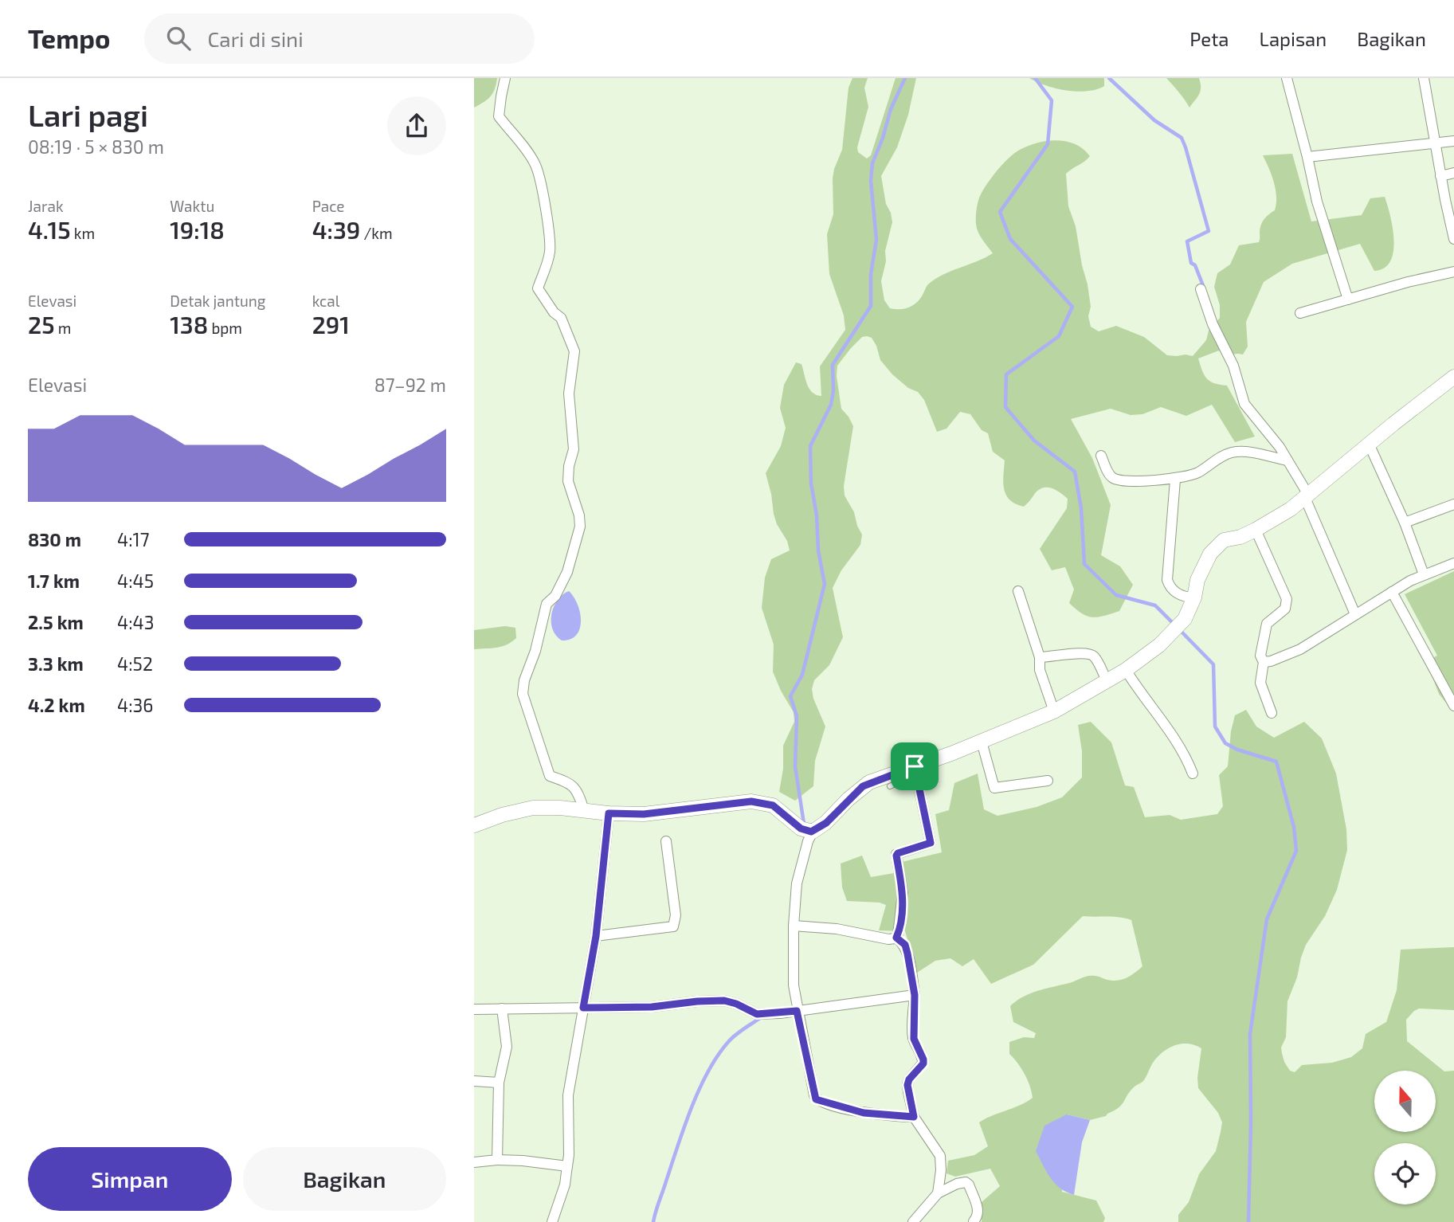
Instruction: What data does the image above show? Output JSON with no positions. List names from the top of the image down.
{
  "north": "top",
  "page": {
    "header": "Tempo",
    "search": "Cari di sini",
    "nav": ["Peta", "Lapisan", "Bagikan"],
    "heading": ["Lari pagi", "08:19 · 5 × 830 m"],
    "stats": [
      ["Jarak", "4.15 km"],
      ["Waktu", "19:18"],
      ["Pace", "4:39 /km"],
      ["Elevasi", "25 m"],
      ["Detak jantung", "138 bpm"],
      ["kcal", "291"]
    ],
    "chart": ["Elevasi", "87–92 m"],
    "list": [
      {
        "name": "830 m",
        "note": "4:17"
      },
      {
        "name": "1.7 km",
        "note": "4:45"
      },
      {
        "name": "2.5 km",
        "note": "4:43"
      },
      {
        "name": "3.3 km",
        "note": "4:52"
      },
      {
        "name": "4.2 km",
        "note": "4:36"
      }
    ],
    "buttons": ["Simpan", "Bagikan"]
  }
}
